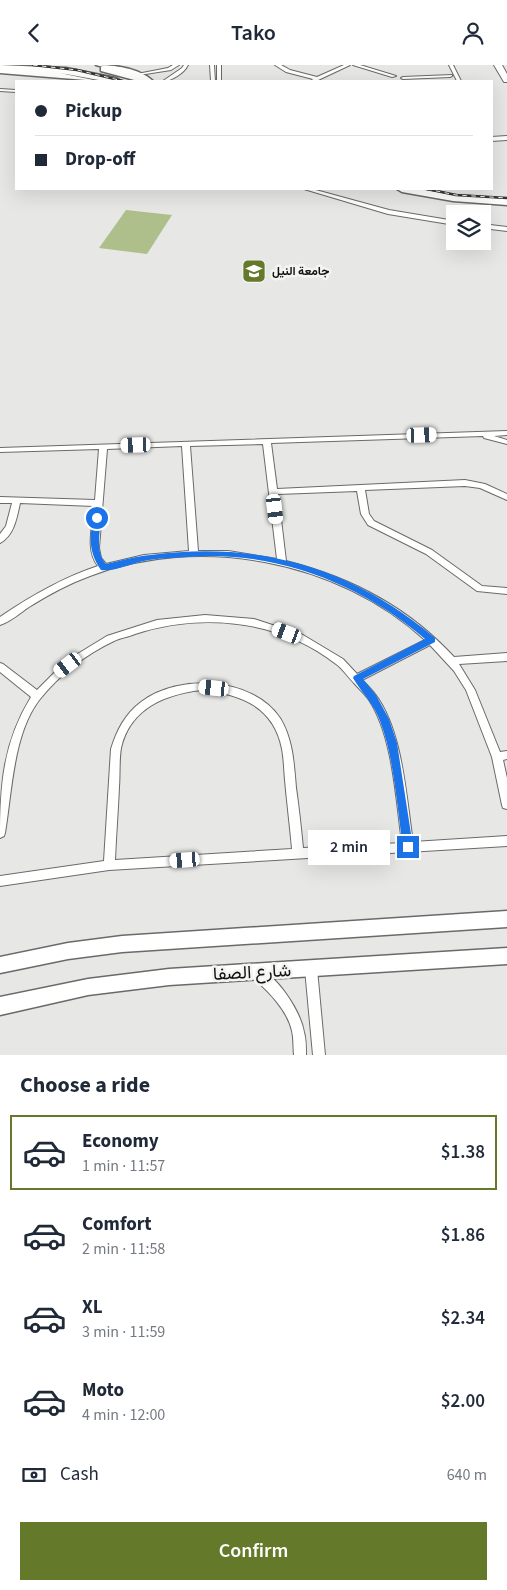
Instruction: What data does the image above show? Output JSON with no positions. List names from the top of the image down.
{
  "streets": {
    "street": ["شارع الصفا"]
  },
  "places": {
    "school or university": ["جامعة النيل"]
  },
  "page": {
    "header": "Tako",
    "banner": ["Pickup", "Drop-off"],
    "bubble": "2 min",
    "heading": "Choose a ride",
    "list": [
      {
        "name": "Economy",
        "note": "1 min · 11:57",
        "value": "$1.38"
      },
      {
        "name": "Comfort",
        "note": "2 min · 11:58",
        "value": "$1.86"
      },
      {
        "name": "XL",
        "note": "3 min · 11:59",
        "value": "$2.34"
      },
      {
        "name": "Moto",
        "note": "4 min · 12:00",
        "value": "$2.00"
      }
    ],
    "pay": ["Cash", "640 m"],
    "buttons": "Confirm"
  }
}
